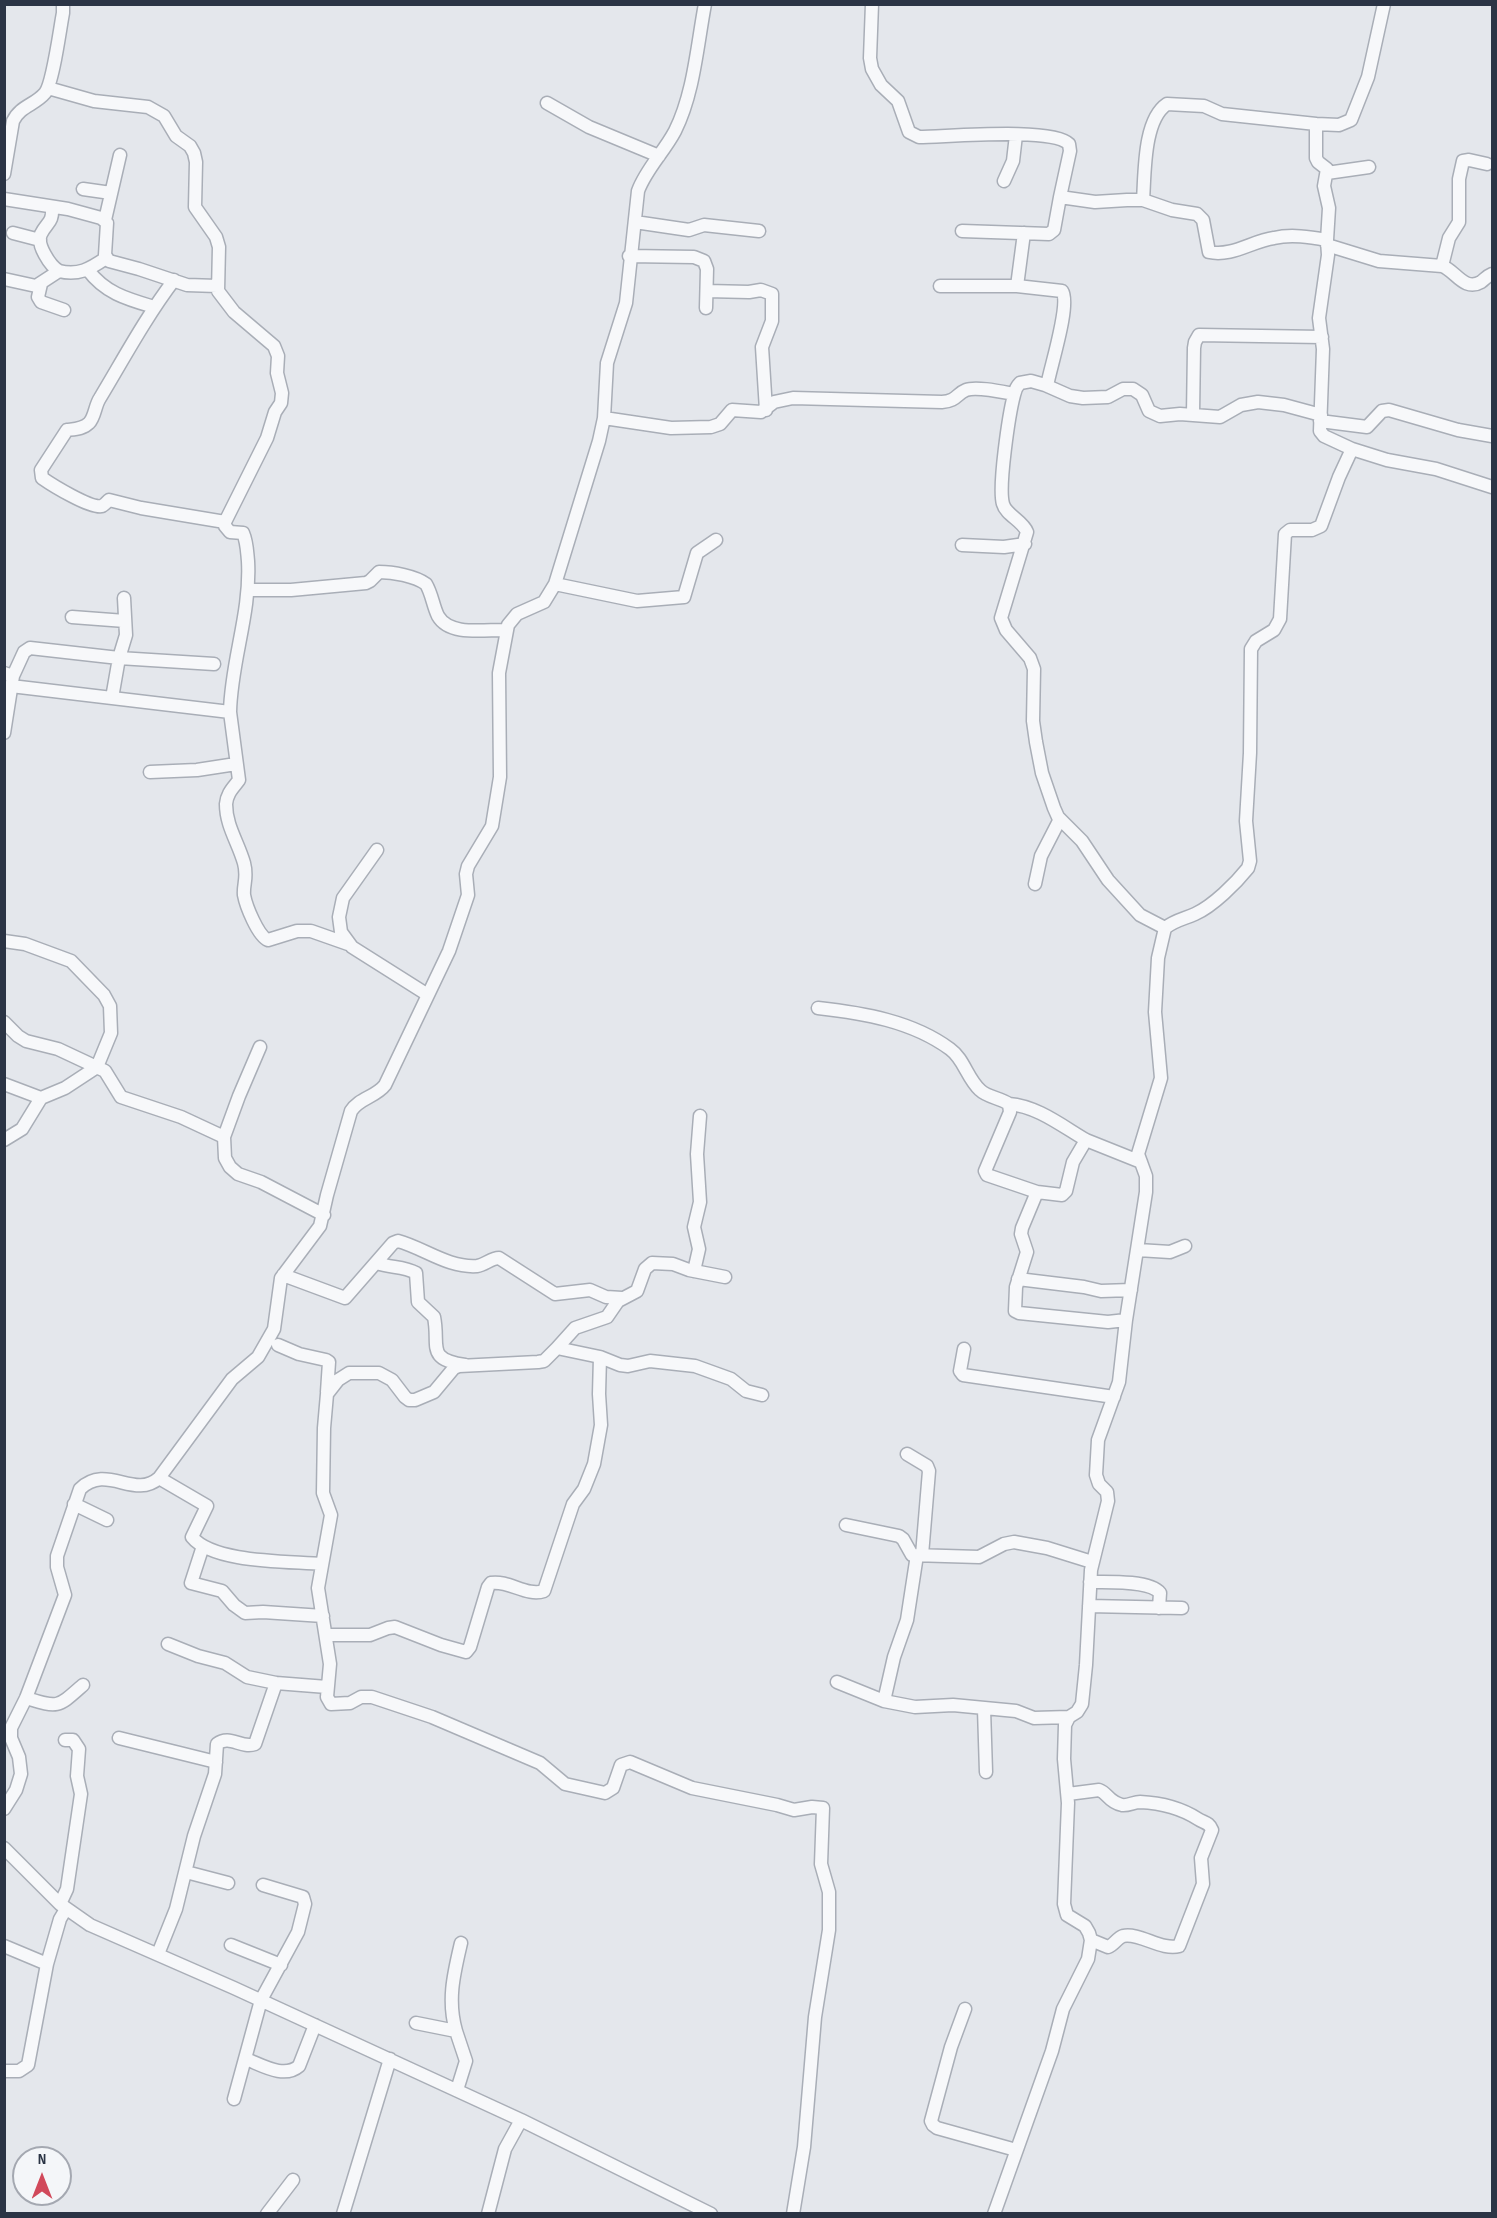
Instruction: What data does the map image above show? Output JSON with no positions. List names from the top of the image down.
{
  "north": "top"
}
